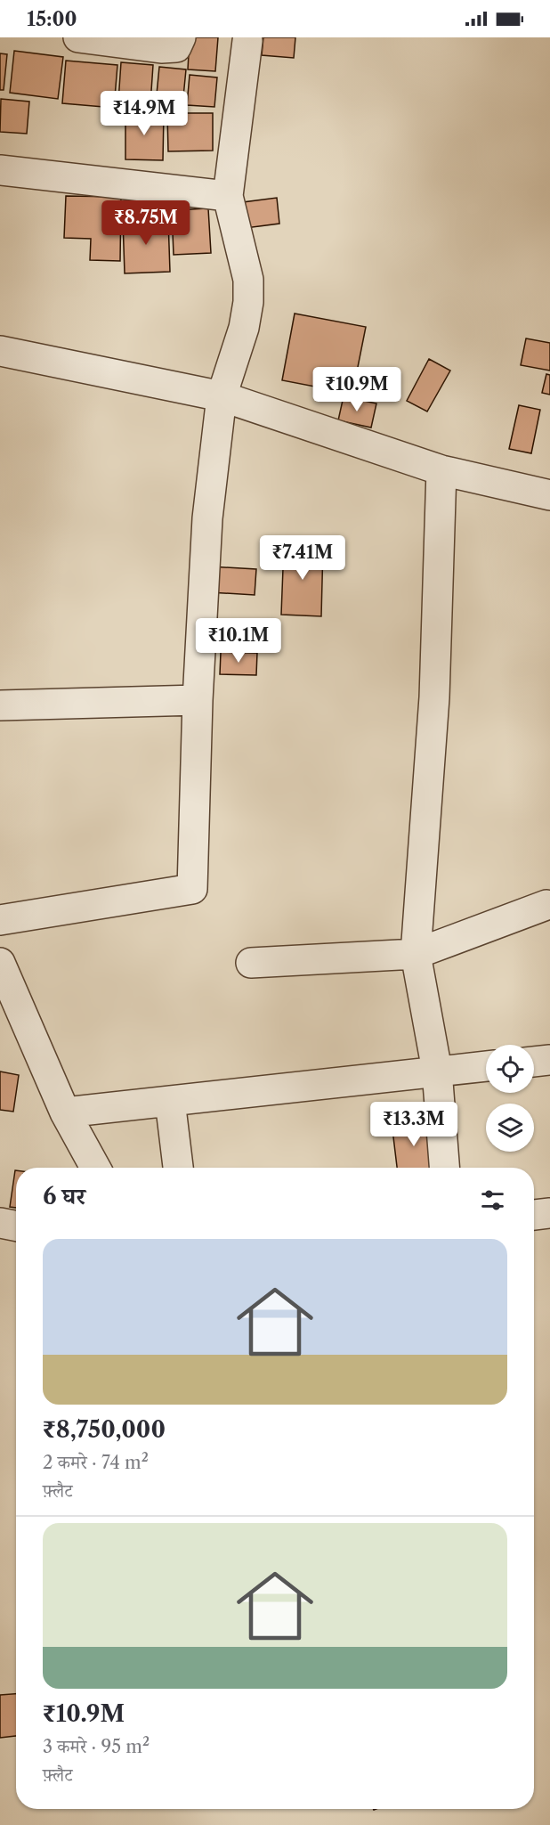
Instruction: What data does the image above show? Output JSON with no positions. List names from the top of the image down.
{
  "page": {
    "status": "15:00",
    "price": [
      "₹14.9M",
      "₹8.75M",
      "₹10.9M",
      "₹7.41M",
      "₹10.1M",
      "₹13.3M"
    ],
    "heading": "6 घर",
    "list": [
      {
        "name": "₹8,750,000",
        "note": "2 कमरे · 74 m² · फ़्लैट"
      },
      {
        "name": "₹10.9M",
        "note": "3 कमरे · 95 m² · फ़्लैट"
      }
    ]
  }
}
